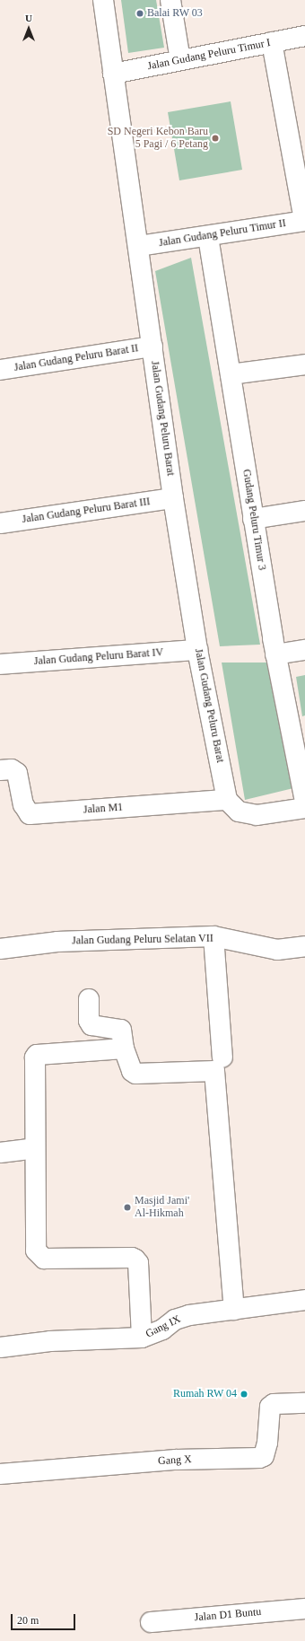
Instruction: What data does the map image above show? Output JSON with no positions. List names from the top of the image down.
{
  "streets": {
    "street": [
      "Jalan Gudang Peluru Timur I",
      "Jalan Gudang Peluru Timur II",
      "Jalan Gudang Peluru Barat II",
      "Jalan Gudang Peluru Barat",
      "Jalan Gudang Peluru Barat III",
      "Gudang Peluru Timur 3",
      "Jalan Gudang Peluru Barat IV",
      "Jalan M1",
      "Jalan Gudang Peluru Selatan VII",
      "Gang IX",
      "Gang X",
      "Jalan D1 Buntu"
    ]
  },
  "crossings": [
    ["Jalan Gudang Peluru Timur I", "Jalan Gudang Peluru Barat"],
    ["Jalan Gudang Peluru Timur II", "Jalan Gudang Peluru Barat"],
    ["Jalan Gudang Peluru Timur II", "Gudang Peluru Timur 3"],
    ["Jalan Gudang Peluru Barat II", "Jalan Gudang Peluru Barat"],
    ["Jalan Gudang Peluru Barat", "Jalan Gudang Peluru Barat III"],
    ["Jalan Gudang Peluru Barat", "Jalan Gudang Peluru Barat IV"],
    ["Jalan Gudang Peluru Barat", "Jalan M1"]
  ],
  "places": [
    "Balai RW 03",
    "SD Negeri Kebon Baru 5 Pagi / 6 Petang",
    "Masjid Jami' Al-Hikmah",
    "Rumah RW 04"
  ],
  "scale_bar": "20 m",
  "north": "top"
}
